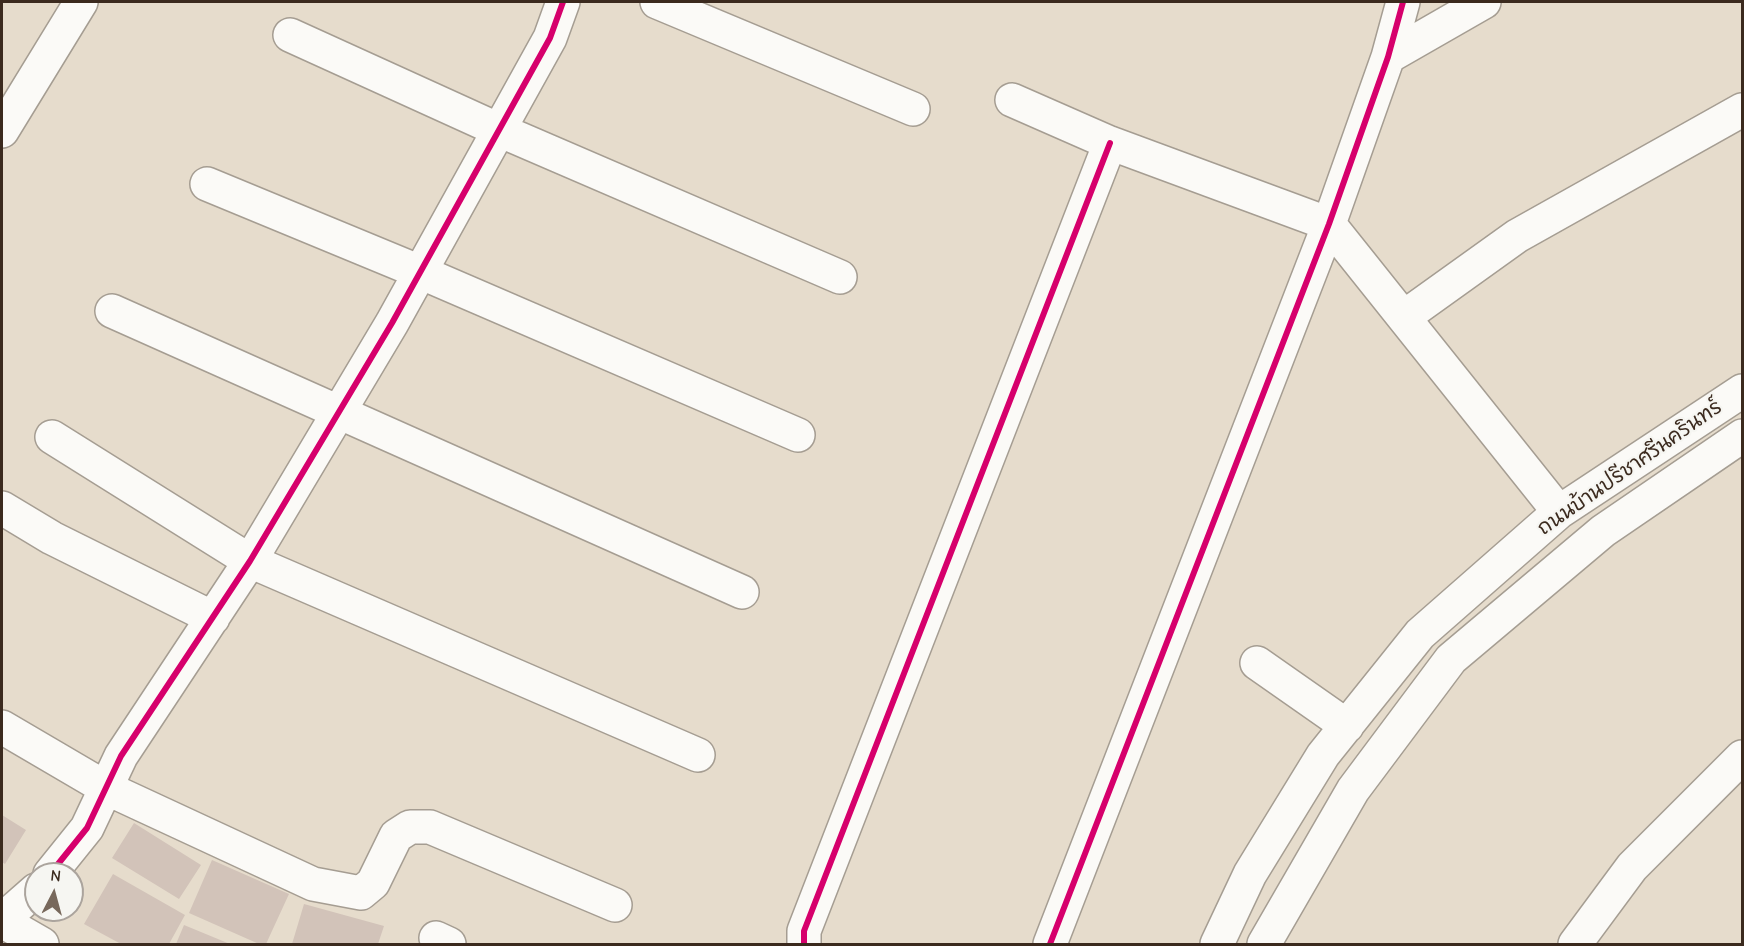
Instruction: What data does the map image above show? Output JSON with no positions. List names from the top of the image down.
{
  "streets": {
    "street": ["ถนนบ้านปรีชาศรีนครินทร์"]
  },
  "north": "top"
}
